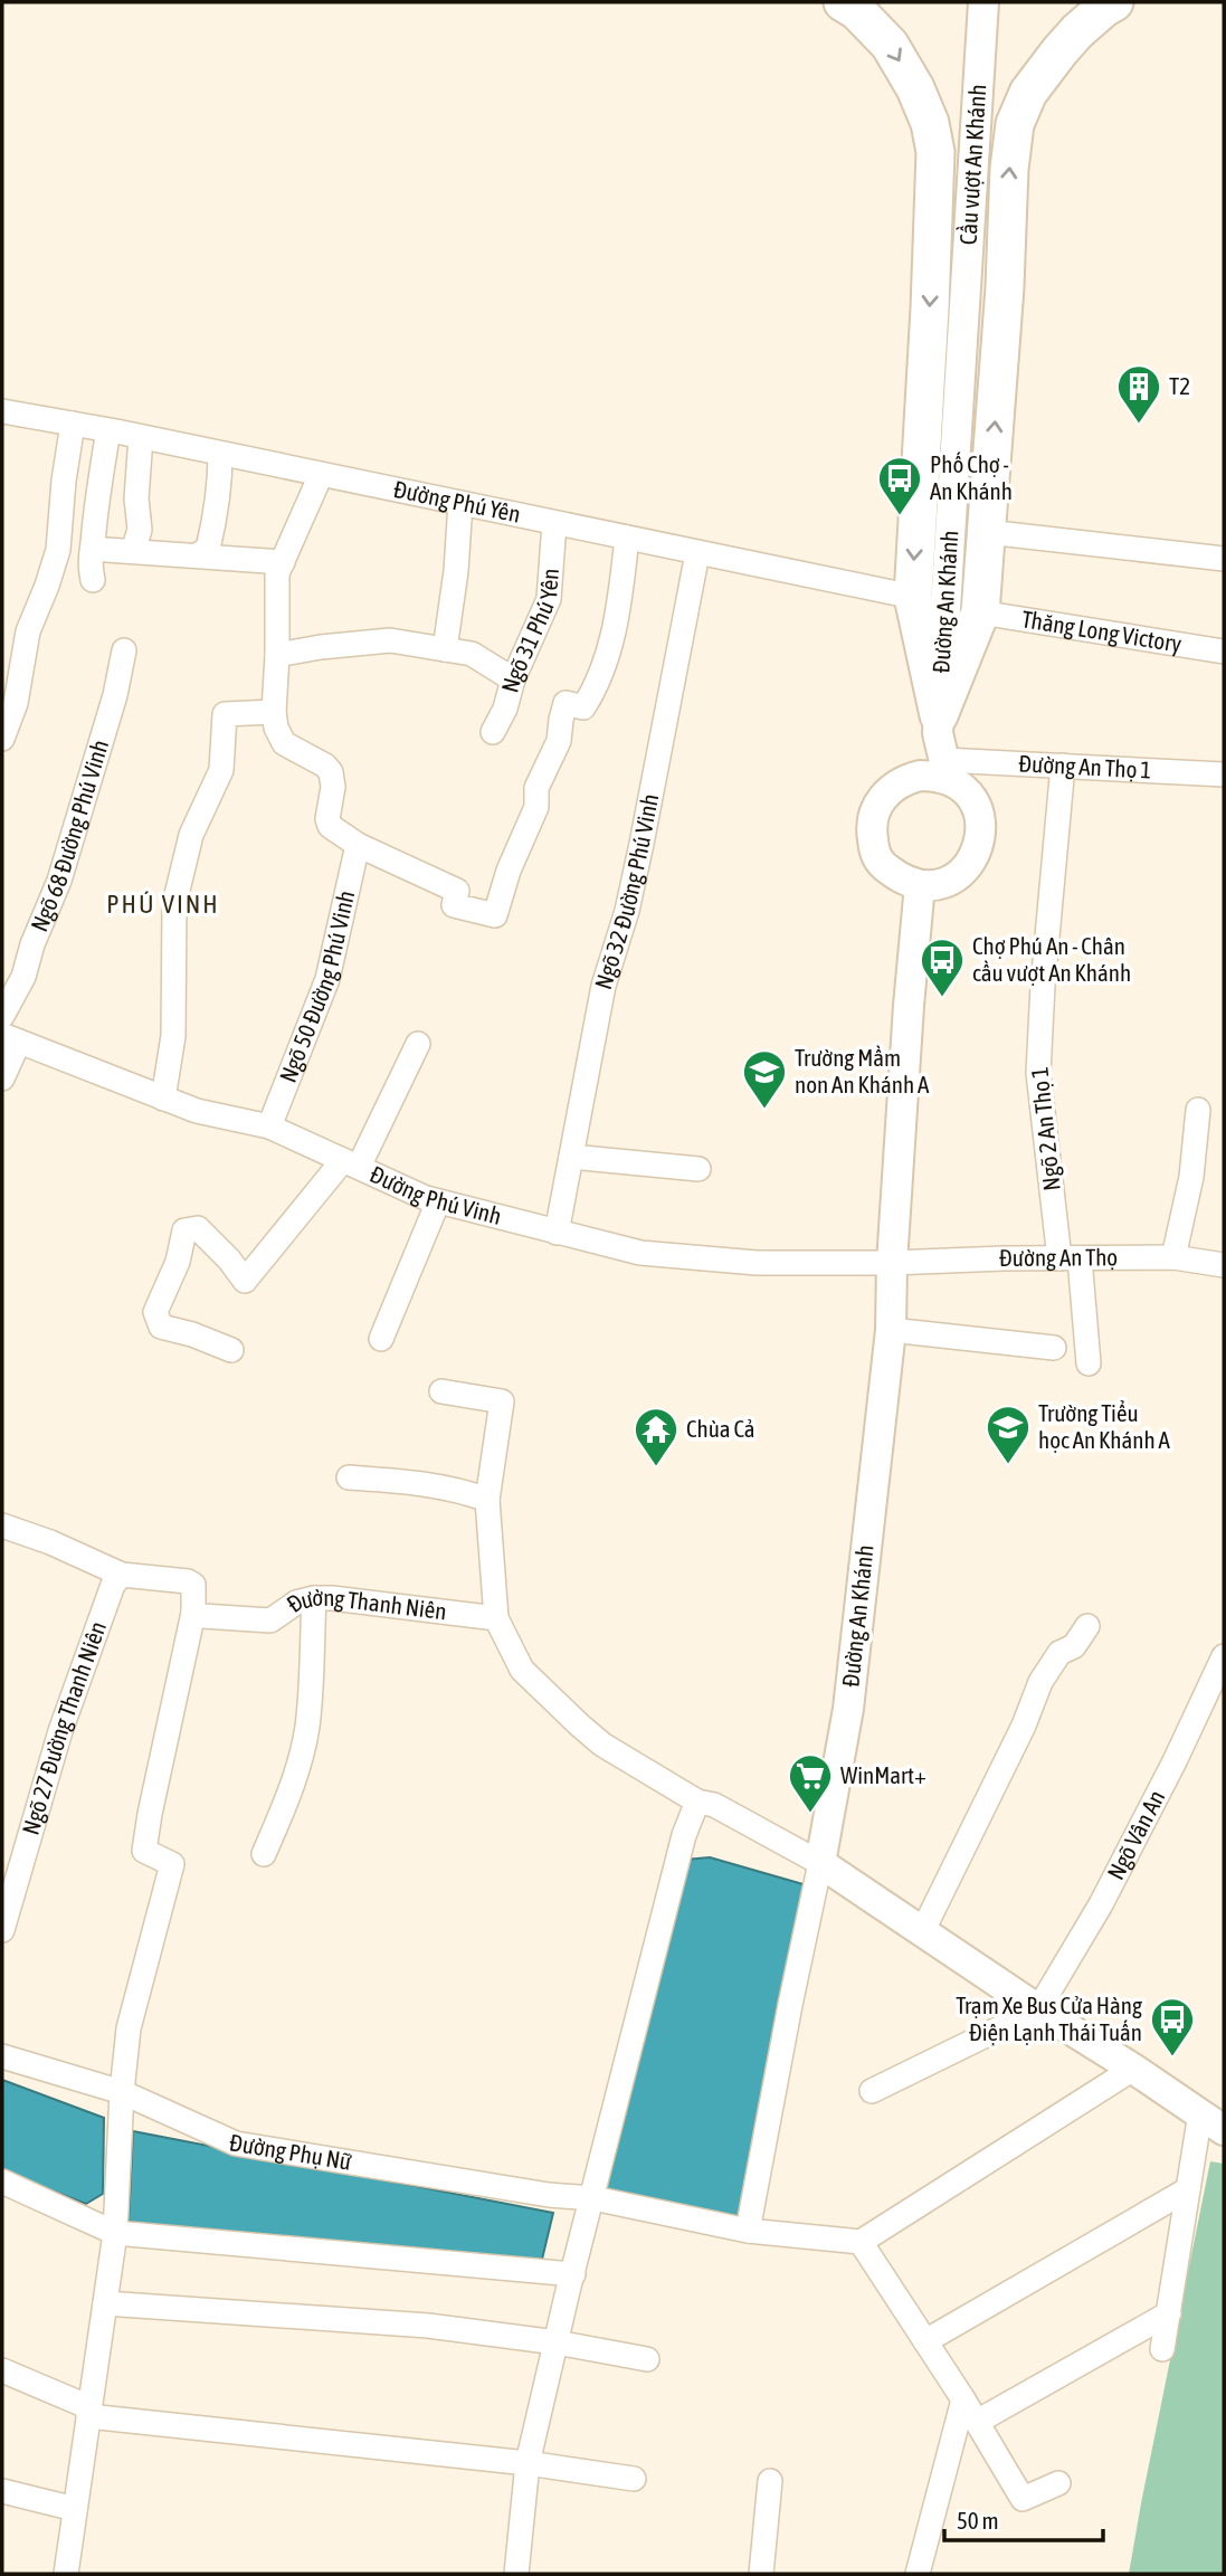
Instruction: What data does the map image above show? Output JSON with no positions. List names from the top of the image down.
{
  "streets": {
    "street": [
      "Cầu vượt An Khánh",
      "Đường Phú Yên",
      "Đường An Khánh",
      "Ngõ 31 Phú Yên",
      "Thăng Long Victory",
      "Đường An Thọ 1",
      "Ngõ 68 Đường Phú Vinh",
      "Ngõ 32 Đường Phú Vinh",
      "Ngõ 50 Đường Phú Vinh",
      "Ngõ 2 An Thọ 1",
      "Đường Phú Vinh",
      "Đường An Thọ",
      "Đường Thanh Niên",
      "Ngõ 27 Đường Thanh Niên",
      "Ngõ Vân An",
      "Đường Phụ Nữ"
    ]
  },
  "crossings": [
    ["Cầu vượt An Khánh", "Đường An Khánh"],
    ["Đường Phú Yên", "Ngõ 31 Phú Yên"],
    ["Đường Phú Yên", "Ngõ 32 Đường Phú Vinh"],
    ["Đường An Khánh", "Đường An Thọ 1"],
    ["Đường An Khánh", "Đường Phú Vinh"],
    ["Đường An Khánh", "Đường An Thọ"],
    ["Đường An Thọ 1", "Ngõ 2 An Thọ 1"],
    ["Ngõ 32 Đường Phú Vinh", "Đường Phú Vinh"],
    ["Ngõ 50 Đường Phú Vinh", "Đường Phú Vinh"],
    ["Ngõ 2 An Thọ 1", "Đường An Thọ"],
    ["Đường Phú Vinh", "Đường An Thọ"]
  ],
  "districts": ["PHÚ VINH"],
  "places": {
    "building": ["T2"],
    "bus stop": ["Phố Chợ - An Khánh", "Chợ Phú An - Chân cầu vượt An Khánh", "Trạm Xe Bus Cửa Hàng Điện Lạnh Thái Tuấn"],
    "school or university": ["Trường Mầm non An Khánh A", "Trường Tiểu học An Khánh A"],
    "temple": ["Chùa Cả"],
    "supermarket": ["WinMart+"]
  },
  "scale_bar": "50 m"
}
